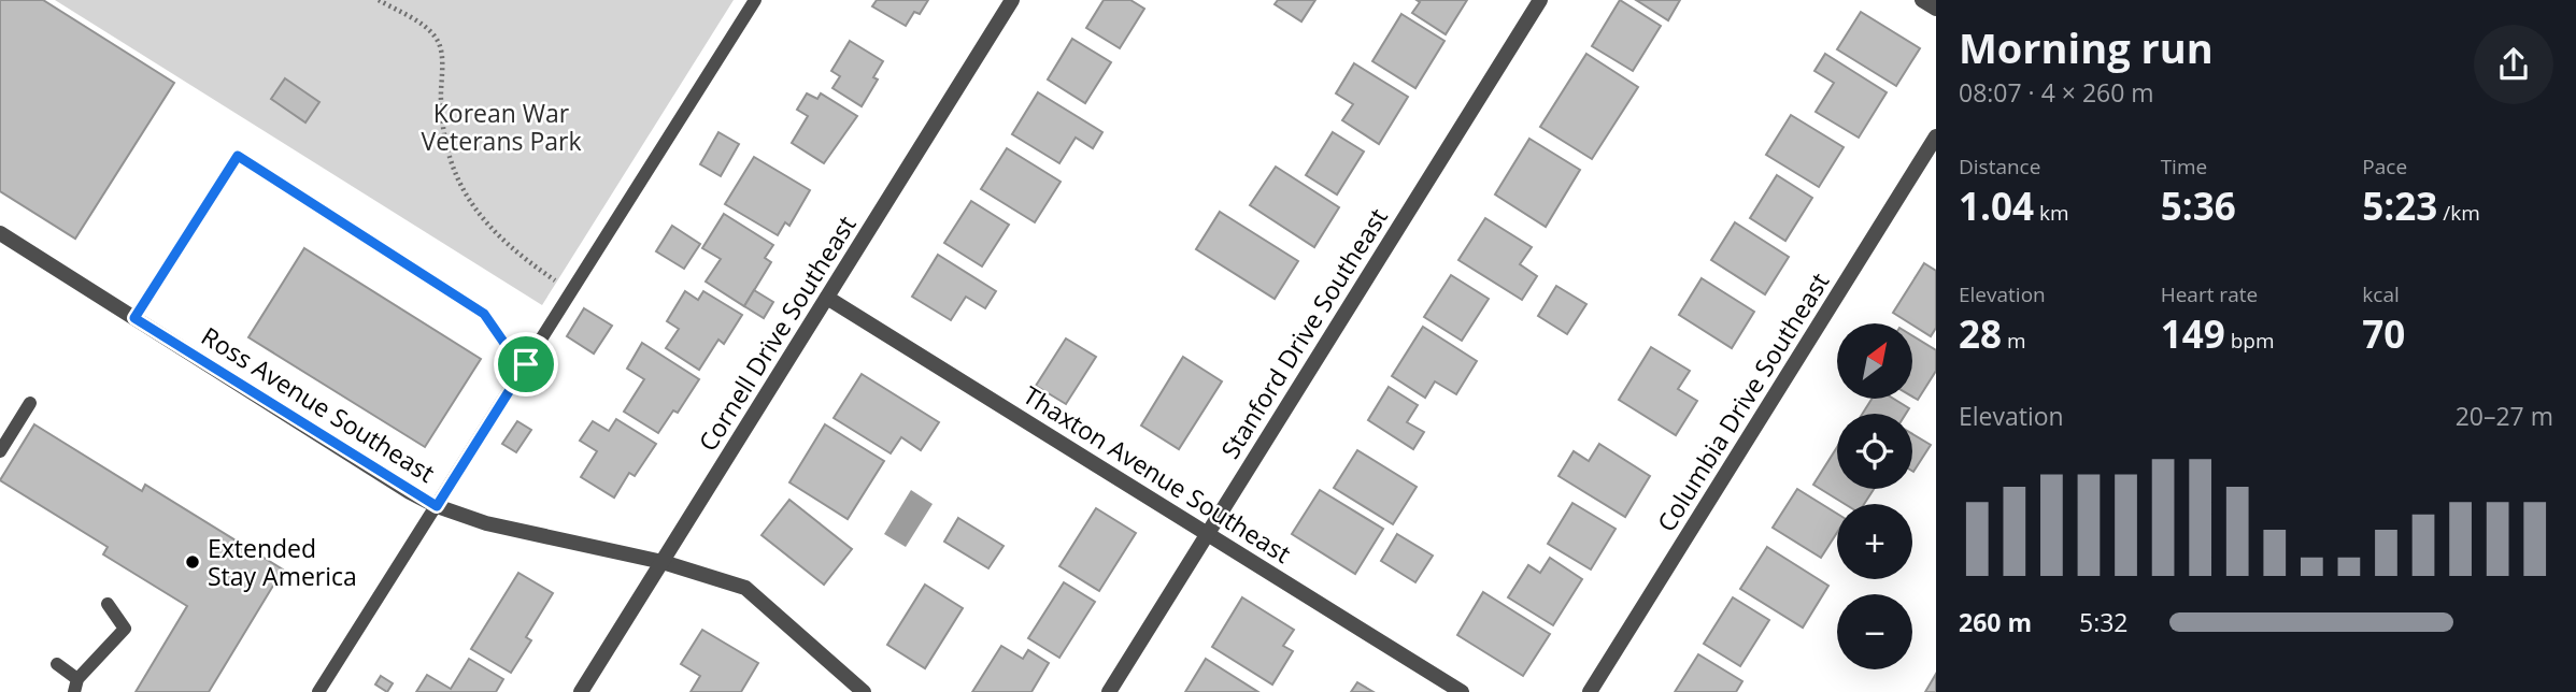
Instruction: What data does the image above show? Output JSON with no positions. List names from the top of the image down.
{
  "streets": {
    "street": [
      "Cornell Drive Southeast",
      "Stanford Drive Southeast",
      "Columbia Drive Southeast",
      "Ross Avenue Southeast",
      "Thaxton Avenue Southeast"
    ]
  },
  "crossings": [
    ["Cornell Drive Southeast", "Ross Avenue Southeast"],
    ["Cornell Drive Southeast", "Thaxton Avenue Southeast"],
    ["Stanford Drive Southeast", "Thaxton Avenue Southeast"]
  ],
  "parks": ["Korean War Veterans Park"],
  "places": ["Extended Stay America"],
  "north": "top right",
  "page": {
    "heading": ["Morning run", "08:07 · 4 × 260 m"],
    "stats": [
      ["Distance", "1.04 km"],
      ["Time", "5:36"],
      ["Pace", "5:23 /km"],
      ["Elevation", "28 m"],
      ["Heart rate", "149 bpm"],
      ["kcal", "70"]
    ],
    "map_buttons": ["+", "−"],
    "chart": ["Elevation", "20–27 m"],
    "list": [
      {
        "name": "260 m",
        "note": "5:32"
      }
    ]
  }
}
